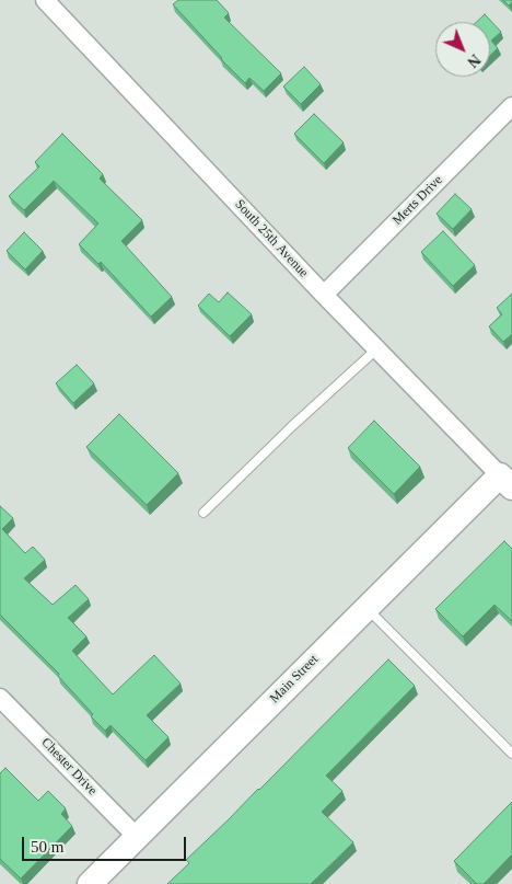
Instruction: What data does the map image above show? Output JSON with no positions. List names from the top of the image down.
{
  "streets": {
    "street": [
      "Merts Drive",
      "South 25th Avenue",
      "Main Street",
      "Chester Drive"
    ]
  },
  "crossings": [
    ["Merts Drive", "South 25th Avenue"],
    ["South 25th Avenue", "Main Street"],
    ["Main Street", "Chester Drive"]
  ],
  "scale_bar": "50 m",
  "north": "bottom right"
}
